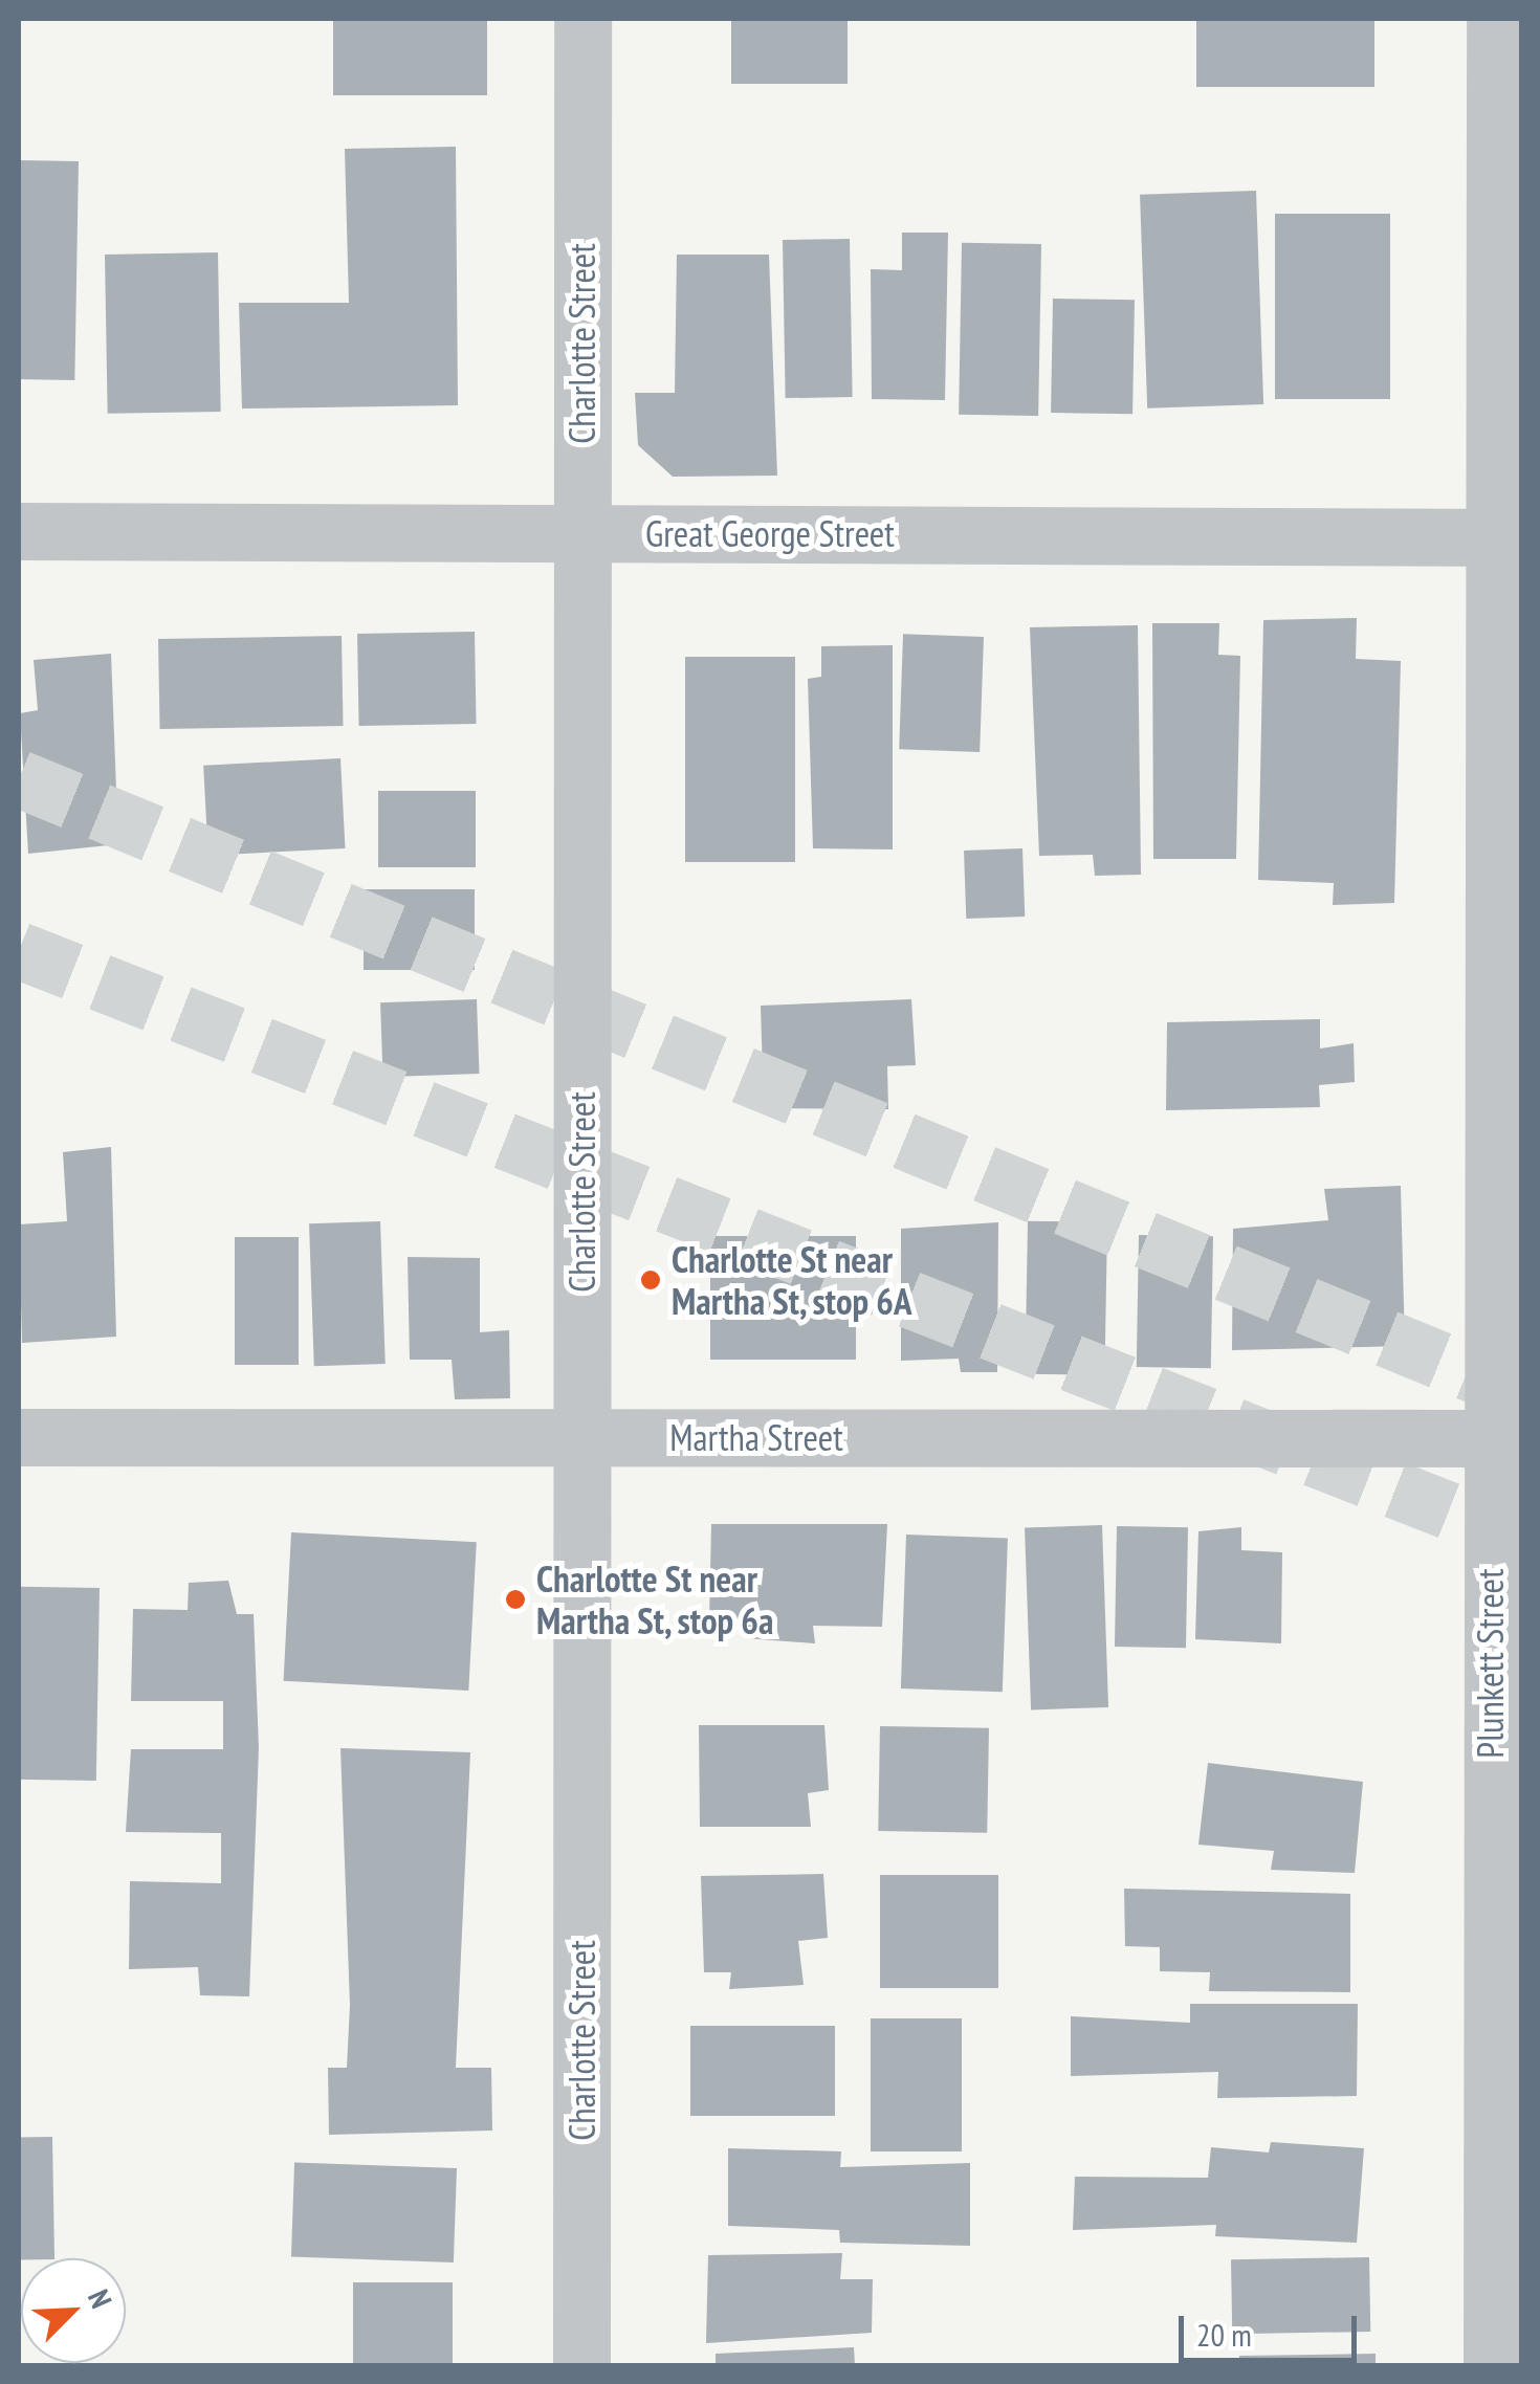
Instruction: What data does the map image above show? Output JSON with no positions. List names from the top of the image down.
{
  "streets": {
    "street": [
      "Charlotte Street",
      "Great George Street",
      "Martha Street",
      "Plunkett Street"
    ]
  },
  "crossings": [
    ["Charlotte Street", "Great George Street"],
    ["Charlotte Street", "Martha Street"],
    ["Great George Street", "Plunkett Street"],
    ["Martha Street", "Plunkett Street"]
  ],
  "places": ["Charlotte St near Martha St, stop 6A", "Charlotte St near Martha St, stop 6a"],
  "scale_bar": "20 m",
  "north": "top right"
}
